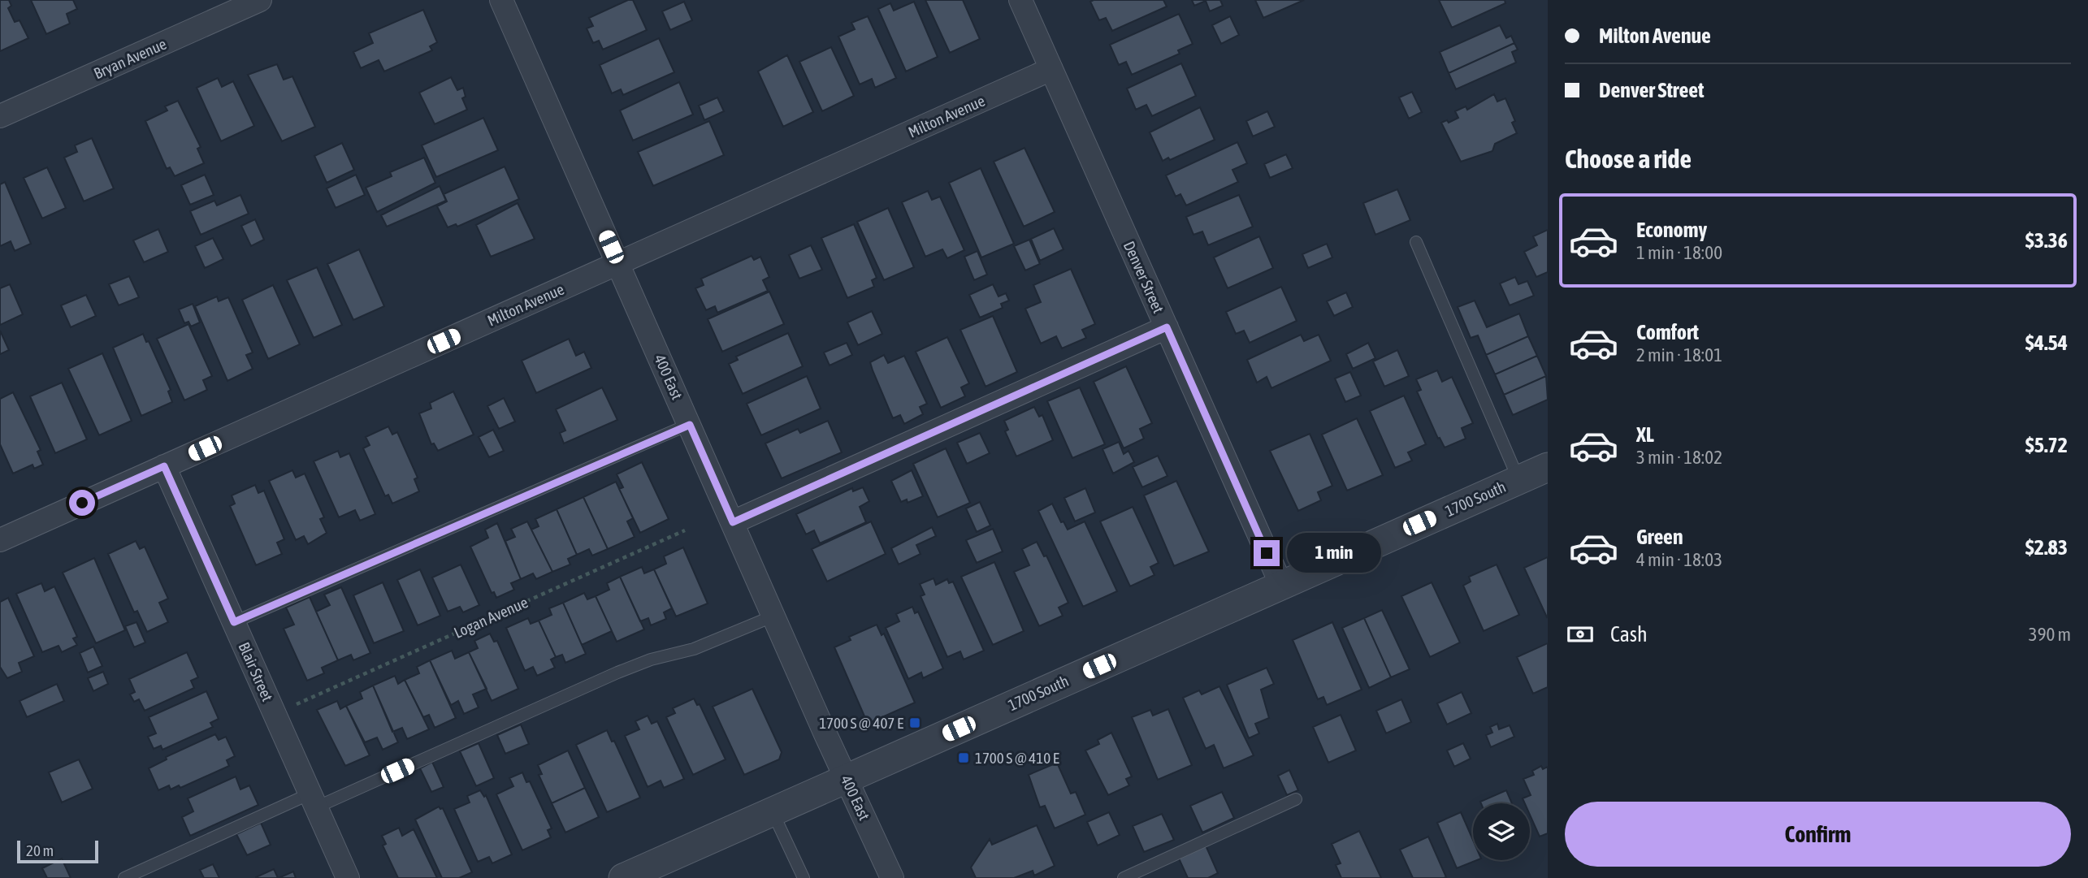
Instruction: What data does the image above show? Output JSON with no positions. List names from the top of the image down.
{
  "streets": {
    "street": [
      "Bryan Avenue",
      "Milton Avenue",
      "Denver Street",
      "400 East",
      "1700 South",
      "Blair Street"
    ],
    "path": ["Logan Avenue"]
  },
  "crossings": [
    ["Milton Avenue", "Denver Street"],
    ["Milton Avenue", "400 East"],
    ["Milton Avenue", "Blair Street"],
    ["Denver Street", "1700 South"],
    ["400 East", "1700 South"]
  ],
  "places": {
    "transit": ["1700 S @ 407 E", "1700 S @ 410 E"]
  },
  "scale_bar": "20 m",
  "page": {
    "banner": ["Milton Avenue", "Denver Street"],
    "heading": "Choose a ride",
    "list": [
      {
        "name": "Economy",
        "note": "1 min · 18:00",
        "value": "$3.36"
      },
      {
        "name": "Comfort",
        "note": "2 min · 18:01",
        "value": "$4.54"
      },
      {
        "name": "XL",
        "note": "3 min · 18:02",
        "value": "$5.72"
      },
      {
        "name": "Green",
        "note": "4 min · 18:03",
        "value": "$2.83"
      }
    ],
    "bubble": "1 min",
    "pay": ["Cash", "390 m"],
    "buttons": "Confirm",
    "scale": "20 m"
  }
}
